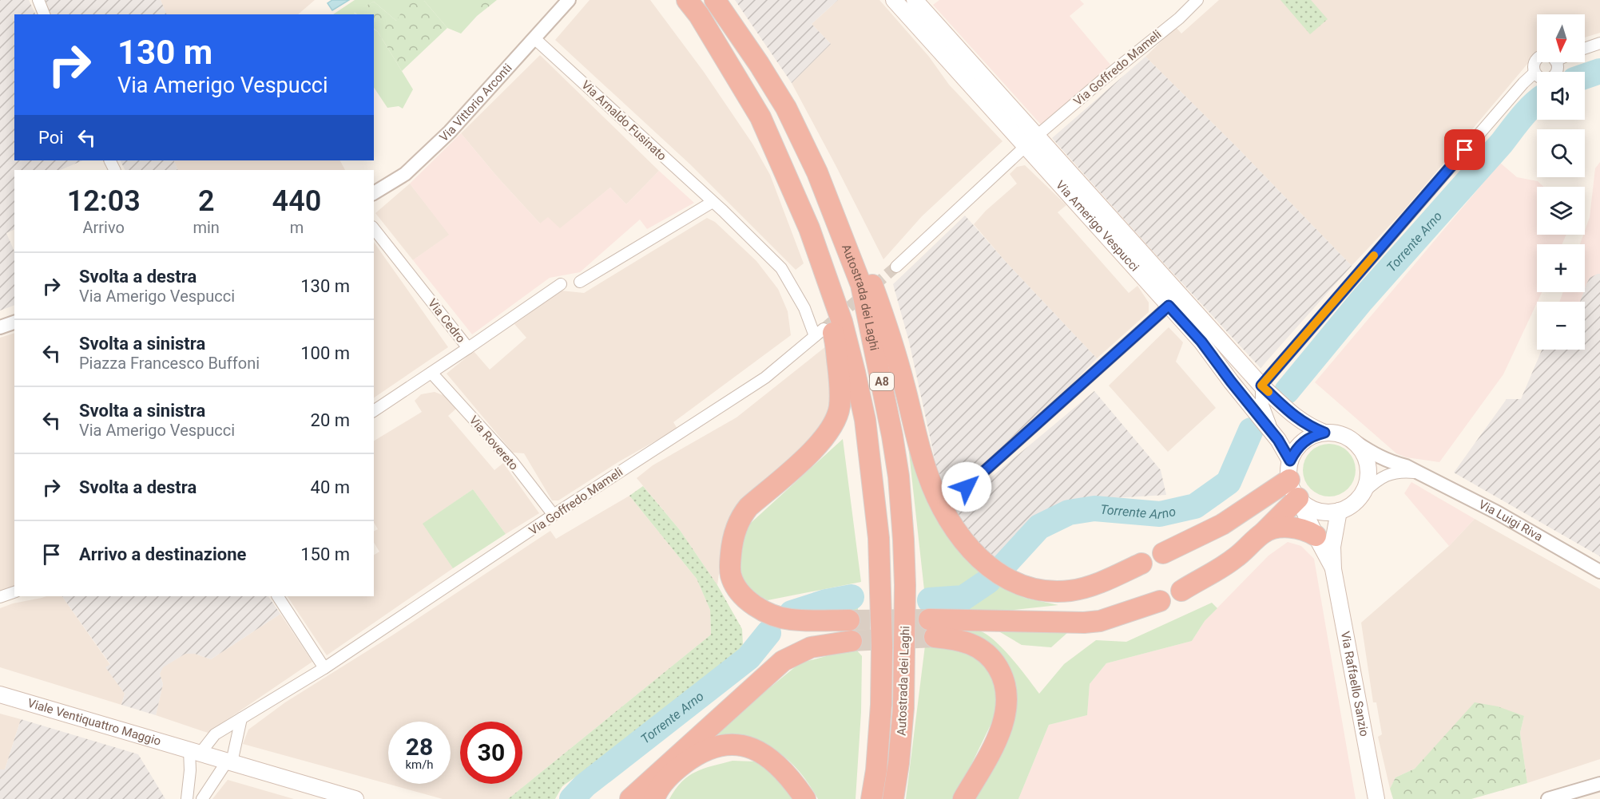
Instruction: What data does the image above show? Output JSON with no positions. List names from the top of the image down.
{
  "streets": {
    "highway": ["Autostrada dei Laghi", "A8"],
    "main road": ["Via Amerigo Vespucci", "Via Raffaello Sanzio", "Viale Ventiquattro Maggio"],
    "street": [
      "Via Goffredo Mameli",
      "Via Vittorio Arconti",
      "Via Arnaldo Fusinato",
      "Via Cedro",
      "Via Rovereto",
      "Via Luigi Riva"
    ]
  },
  "crossings": [
    ["Via Goffredo Mameli", "Via Arnaldo Fusinato"],
    ["Via Goffredo Mameli", "Via Amerigo Vespucci"],
    ["Via Goffredo Mameli", "Via Rovereto"],
    ["Via Goffredo Mameli", "Viale Ventiquattro Maggio"],
    ["Via Vittorio Arconti", "Via Arnaldo Fusinato"],
    ["Via Amerigo Vespucci", "Via Luigi Riva"],
    ["Via Amerigo Vespucci", "Via Raffaello Sanzio"],
    ["Via Luigi Riva", "Via Raffaello Sanzio"]
  ],
  "water": ["Torrente Arno"],
  "north": "bottom",
  "page": {
    "map_buttons": ["+", "−"],
    "turn": ["130 m", "Via Amerigo Vespucci"],
    "then": "Poi",
    "eta": [
      "12:03",
      "Arrivo",
      "2",
      "min",
      "440",
      "m"
    ],
    "list": [
      {
        "name": "Svolta a destra",
        "note": "Via Amerigo Vespucci",
        "value": "130 m"
      },
      {
        "name": "Svolta a sinistra",
        "note": "Piazza Francesco Buffoni",
        "value": "100 m"
      },
      {
        "name": "Svolta a sinistra",
        "note": "Via Amerigo Vespucci",
        "value": "20 m"
      },
      {
        "name": "Svolta a destra",
        "value": "40 m"
      },
      {
        "name": "Arrivo a destinazione",
        "value": "150 m"
      }
    ],
    "speed": "28 km/h",
    "limit": "30"
  }
}
